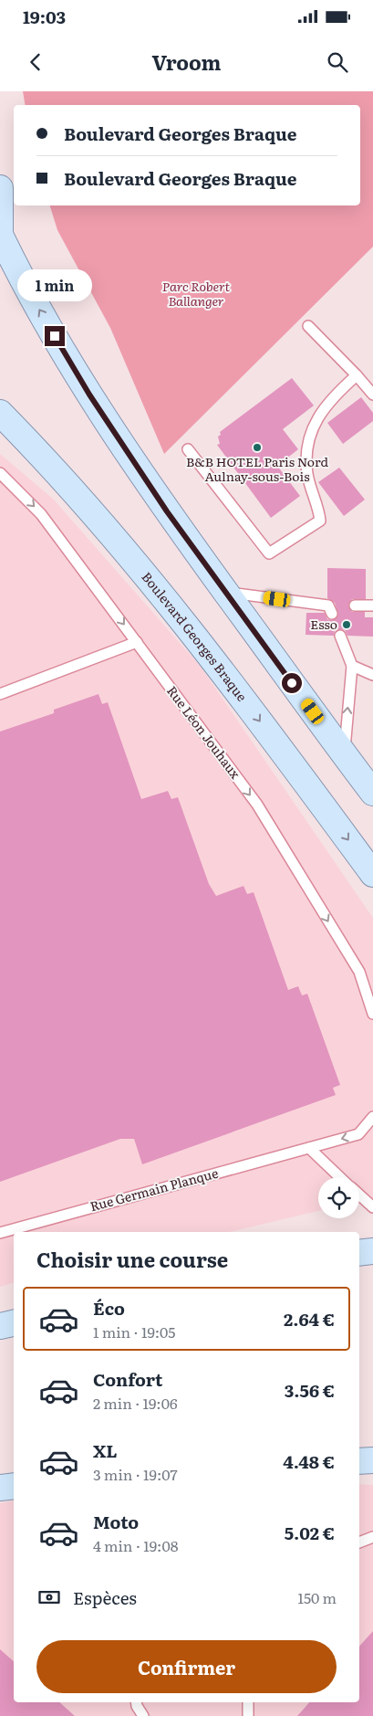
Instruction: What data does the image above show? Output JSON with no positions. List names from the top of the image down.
{
  "streets": {
    "main road": ["Boulevard Georges Braque"],
    "lane": ["Rue Léon Jouhaux", "Rue Germain Planque"]
  },
  "one_way": ["Rue Léon Jouhaux"],
  "parks": ["Parc Robert Ballanger"],
  "places": ["B&B HOTEL Paris Nord Aulnay-sous-Bois", "Esso"],
  "page": {
    "status": "19:03",
    "header": "Vroom",
    "banner": ["Boulevard Georges Braque", "Boulevard Georges Braque"],
    "bubble": "1 min",
    "heading": "Choisir une course",
    "list": [
      {
        "name": "Éco",
        "note": "1 min · 19:05",
        "value": "2.64 €"
      },
      {
        "name": "Confort",
        "note": "2 min · 19:06",
        "value": "3.56 €"
      },
      {
        "name": "XL",
        "note": "3 min · 19:07",
        "value": "4.48 €"
      },
      {
        "name": "Moto",
        "note": "4 min · 19:08",
        "value": "5.02 €"
      }
    ],
    "pay": ["Espèces", "150 m"],
    "buttons": "Confirmer"
  }
}
